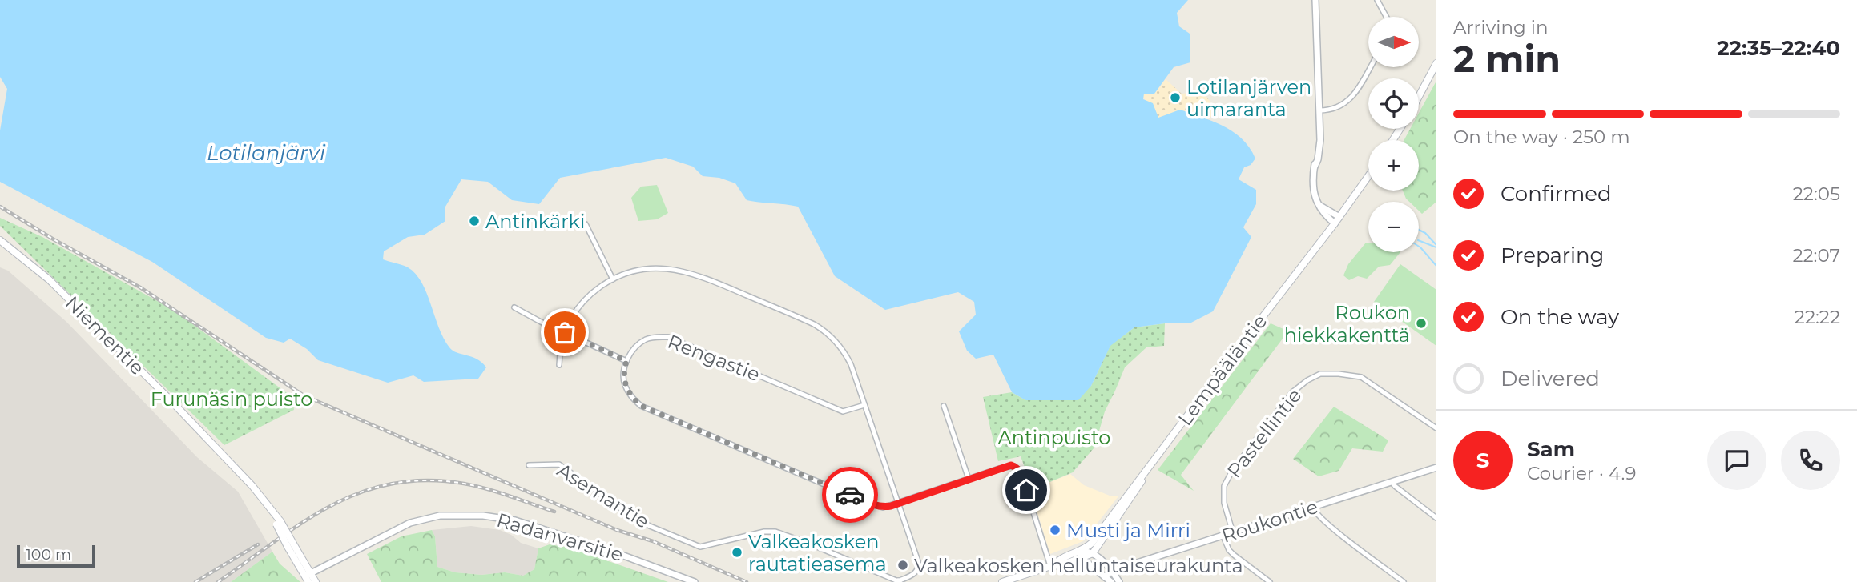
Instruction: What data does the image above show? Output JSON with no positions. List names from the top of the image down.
{
  "streets": {
    "main road": ["Niementie", "Lempääläntie"],
    "street": [
      "Rengastie",
      "Pastellintie",
      "Asemantie",
      "Roukontie",
      "Radanvarsitie"
    ]
  },
  "crossings": [
    ["Niementie", "Radanvarsitie"],
    ["Pastellintie", "Roukontie"]
  ],
  "water": ["Lotilanjärvi"],
  "parks": ["Furunäsin puisto", "Antinpuisto"],
  "places": [
    "Lotilanjärven uimaranta",
    "Antinkärki",
    "Roukon hiekkakenttä",
    "Musti ja Mirri",
    "Valkeakosken rautatieasema",
    "Valkeakosken helluntaiseurakunta"
  ],
  "scale_bar": "100 m",
  "north": "right",
  "page": {
    "heading": ["2 min", "Arriving in", "22:35–22:40"],
    "panel": ["Sam", "Courier · 4.9"],
    "map_buttons": ["+", "−"],
    "bar": "On the way · 250 m",
    "list": [
      ["Confirmed", "22:05"],
      ["Preparing", "22:07"],
      ["On the way", "22:22"],
      "Delivered"
    ],
    "round": "S",
    "scale": "100 m"
  }
}
